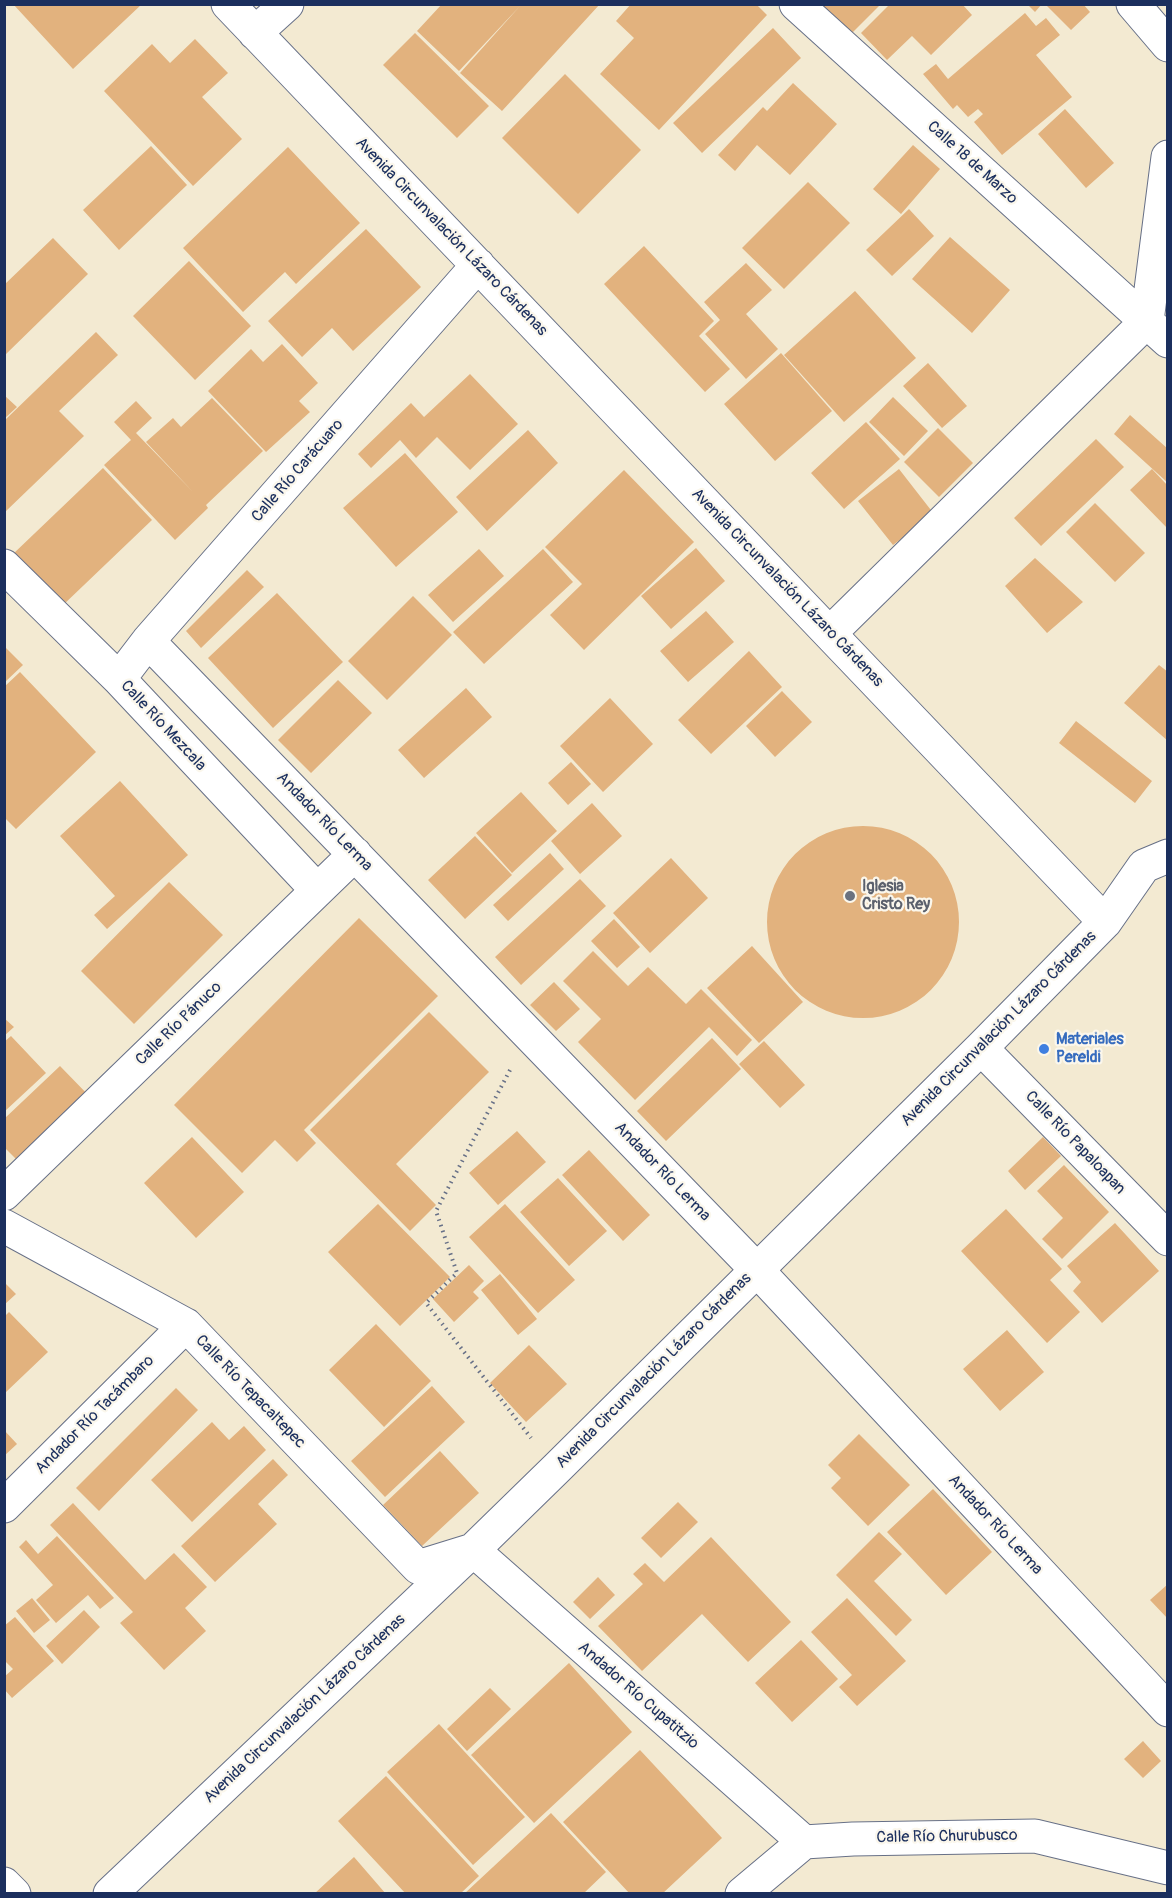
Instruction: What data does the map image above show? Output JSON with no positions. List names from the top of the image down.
{
  "streets": {
    "street": [
      "Calle 18 de Marzo",
      "Avenida Circunvalación Lázaro Cárdenas",
      "Calle Río Carácuaro",
      "Calle Río Mezcala",
      "Andador Río Lerma",
      "Calle Río Pánuco",
      "Calle Río Papaloapan",
      "Calle Río Tepacaltepec",
      "Andador Río Tacámbaro",
      "Andador Río Cupatitzio",
      "Calle Río Churubusco"
    ]
  },
  "crossings": [
    ["Avenida Circunvalación Lázaro Cárdenas", "Calle Río Carácuaro"],
    ["Avenida Circunvalación Lázaro Cárdenas", "Andador Río Lerma"],
    ["Avenida Circunvalación Lázaro Cárdenas", "Calle Río Papaloapan"],
    ["Avenida Circunvalación Lázaro Cárdenas", "Calle Río Tepacaltepec"],
    ["Avenida Circunvalación Lázaro Cárdenas", "Andador Río Cupatitzio"],
    ["Calle Río Carácuaro", "Calle Río Mezcala"],
    ["Calle Río Carácuaro", "Andador Río Lerma"],
    ["Calle Río Mezcala", "Calle Río Pánuco"],
    ["Andador Río Lerma", "Calle Río Pánuco"],
    ["Calle Río Tepacaltepec", "Andador Río Tacámbaro"],
    ["Calle Río Tepacaltepec", "Andador Río Cupatitzio"],
    ["Andador Río Cupatitzio", "Calle Río Churubusco"]
  ],
  "places": ["Iglesia Cristo Rey", "Materiales Pereldi"]
}
